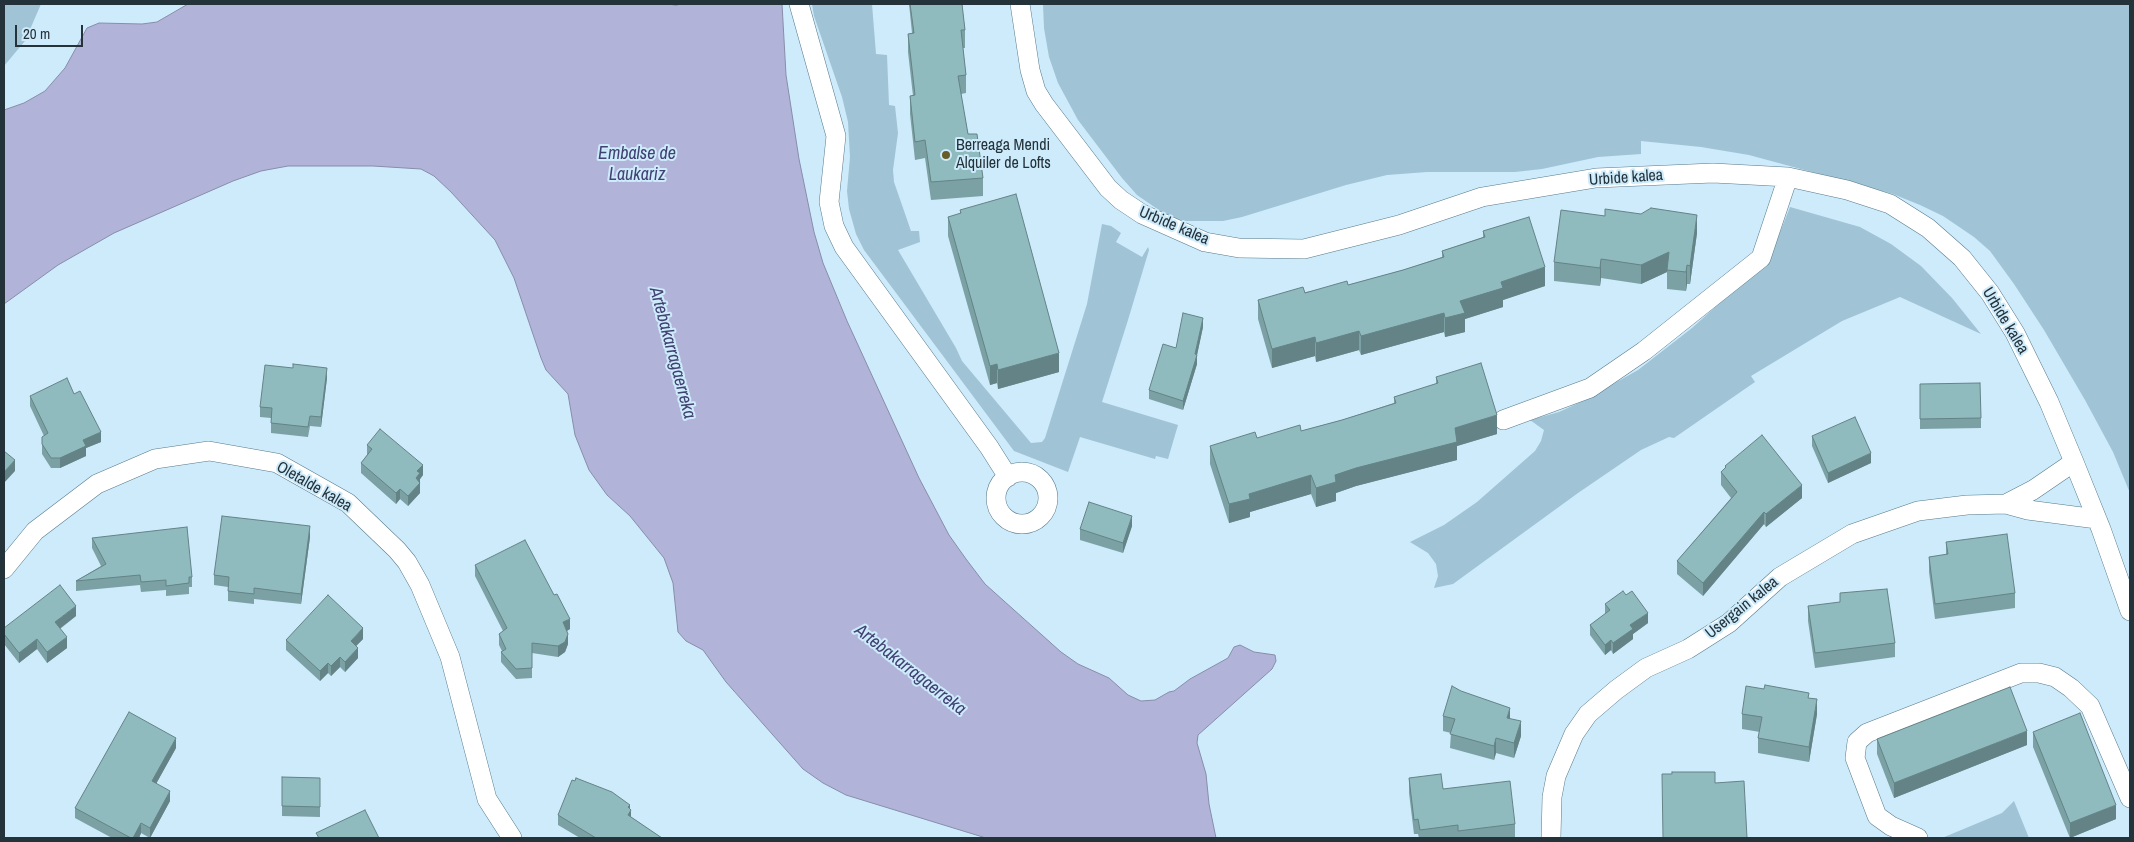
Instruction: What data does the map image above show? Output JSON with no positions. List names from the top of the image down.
{
  "streets": {
    "street": ["Urbide kalea", "Oletalde kalea", "Usergain kalea"]
  },
  "crossings": [
    ["Urbide kalea", "Usergain kalea"]
  ],
  "water": ["Embalse de Laukariz", "Artebakarragaerreka"],
  "places": ["Berreaga Mendi Alquiler de Lofts"],
  "scale_bar": "20 m"
}
